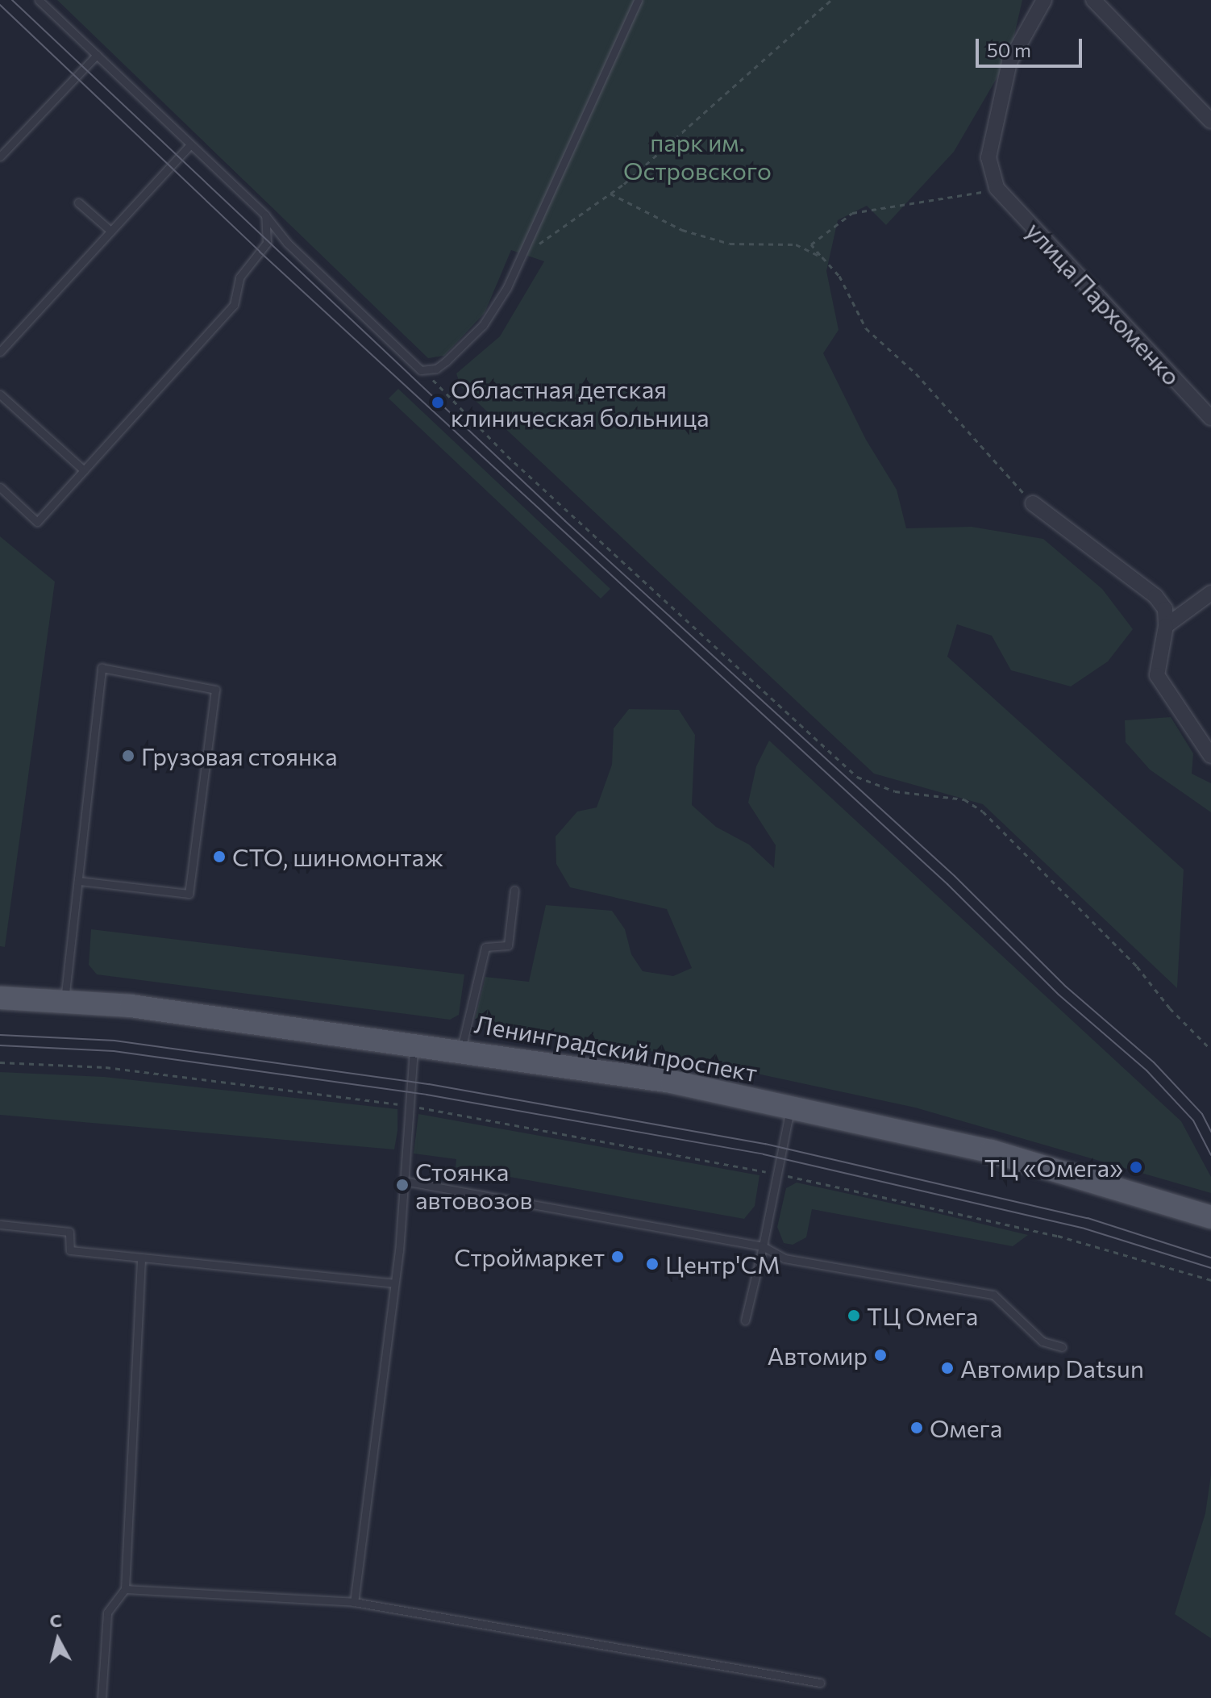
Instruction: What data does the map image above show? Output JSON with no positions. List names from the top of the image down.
{
  "streets": {
    "main road": ["Ленинградский проспект"],
    "street": ["улица Пархоменко"]
  },
  "parks": ["парк им. Островского"],
  "places": [
    "Областная детская клиническая больница",
    "Грузовая стоянка",
    "СТО, шиномонтаж",
    "ТЦ «Омега»",
    "Стоянка автовозов",
    "Строймаркет",
    "Центр'СМ",
    "ТЦ Омега",
    "Автомир",
    "Автомир Datsun",
    "Омега"
  ],
  "scale_bar": "50 m",
  "north": "top"
}
